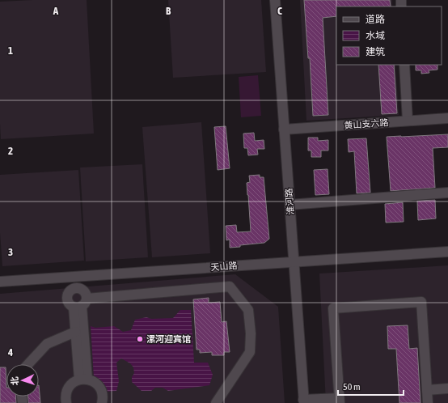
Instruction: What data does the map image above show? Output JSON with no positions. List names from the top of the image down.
{
  "streets": {
    "street": ["黄山支六路", "淮河路", "天山路"]
  },
  "crossings": [
    ["黄山支六路", "淮河路"],
    ["淮河路", "天山路"]
  ],
  "places": ["漯河迎宾馆"],
  "legend": ["道路", "水域", "建筑"],
  "scale_bar": "50 m",
  "north": "left",
  "grid": {
    "columns": ["A", "B", "C"],
    "rows": [
      "1",
      "2",
      "3",
      "4"
    ]
  }
}
